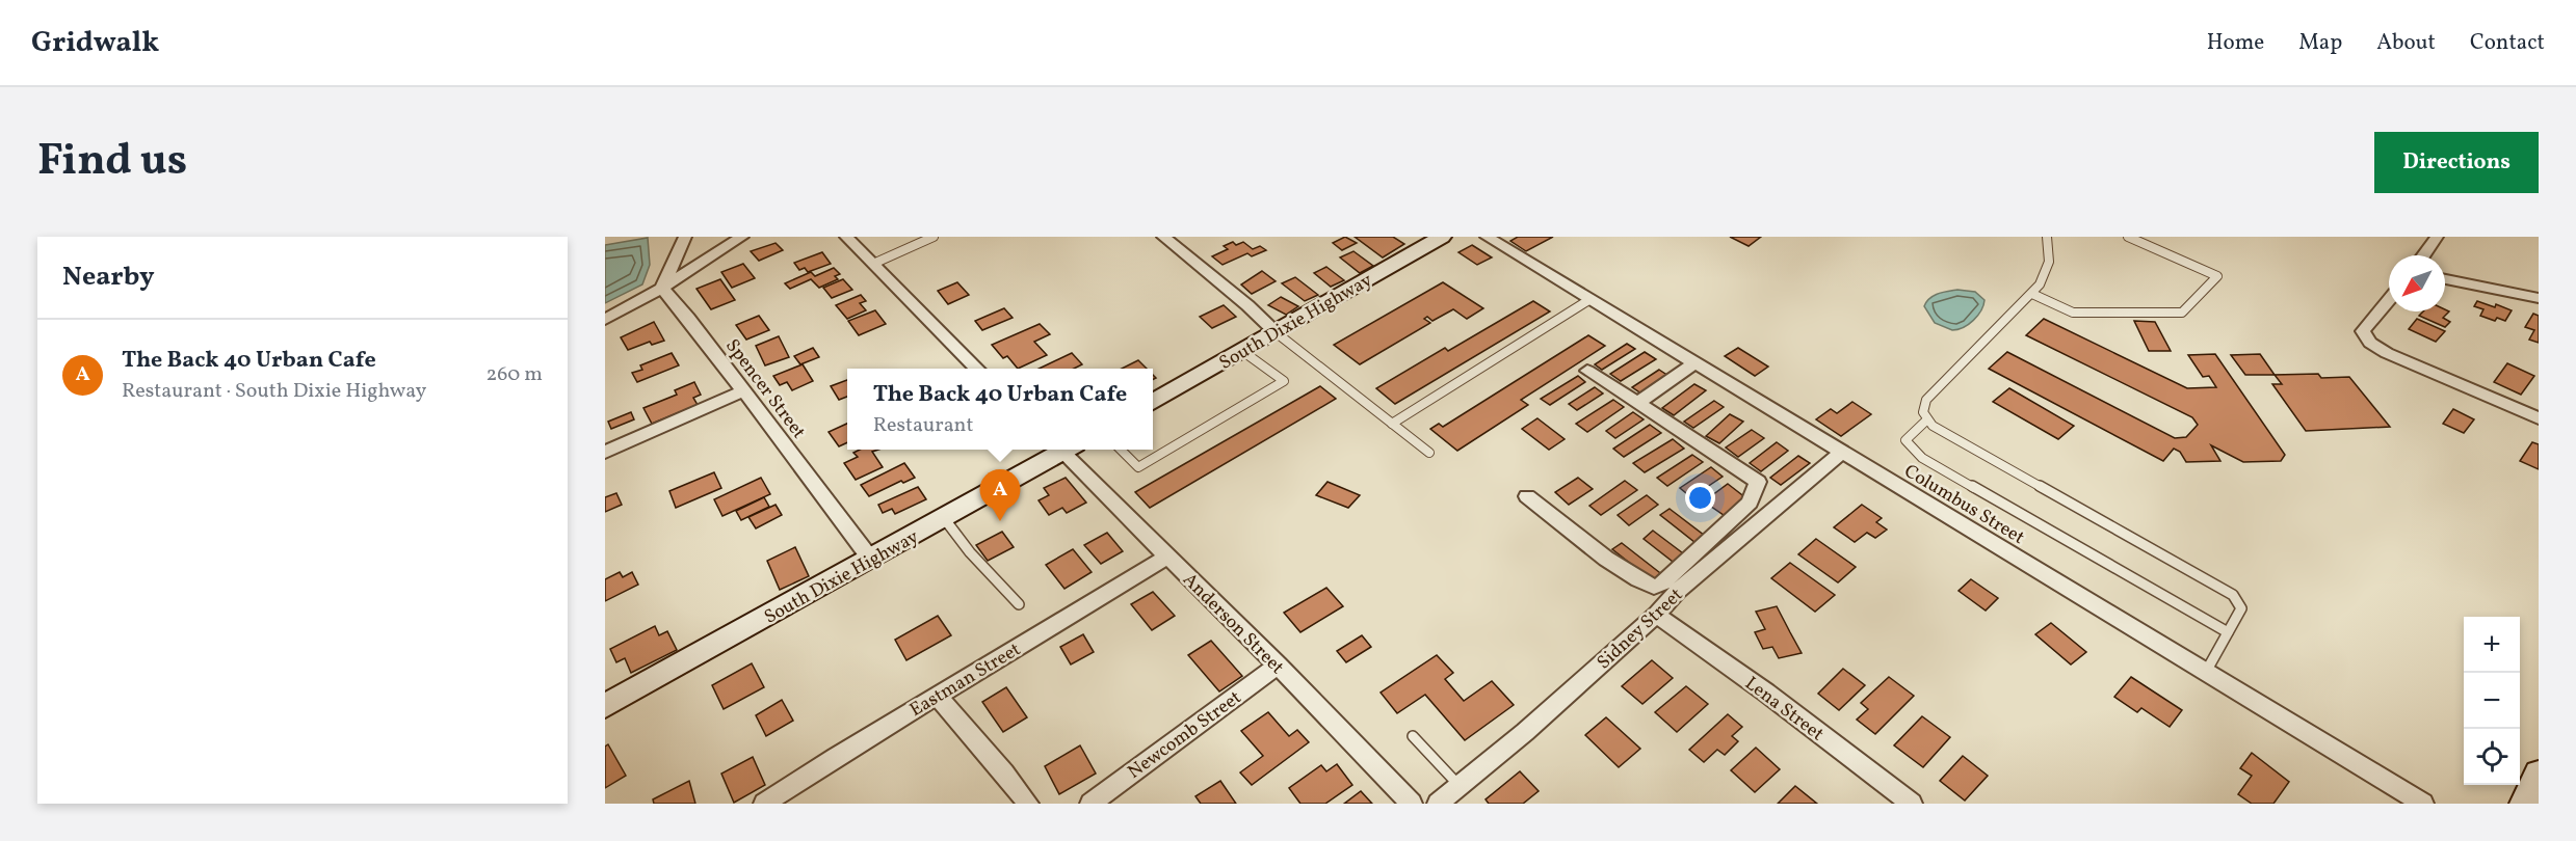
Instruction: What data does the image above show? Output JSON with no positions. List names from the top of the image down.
{
  "streets": {
    "main road": ["South Dixie Highway"],
    "street": [
      "Spencer Street",
      "Columbus Street",
      "Anderson Street",
      "Sidney Street",
      "Eastman Street",
      "Lena Street",
      "Newcomb Street"
    ]
  },
  "crossings": [
    ["South Dixie Highway", "Spencer Street"],
    ["Columbus Street", "Sidney Street"],
    ["Anderson Street", "Eastman Street"],
    ["Anderson Street", "Newcomb Street"],
    ["Sidney Street", "Lena Street"]
  ],
  "north": "bottom left",
  "page": {
    "header": "Gridwalk",
    "nav": [
      "Home",
      "Map",
      "About",
      "Contact"
    ],
    "title": "Find us",
    "buttons": "Directions",
    "heading": "Nearby",
    "list": [
      {
        "mark": "A",
        "name": "The Back 40 Urban Cafe",
        "note": "Restaurant · South Dixie Highway",
        "value": "260 m"
      }
    ],
    "popup": ["The Back 40 Urban Cafe", "Restaurant"],
    "pins": "A",
    "map_buttons": ["+", "−"]
  }
}
